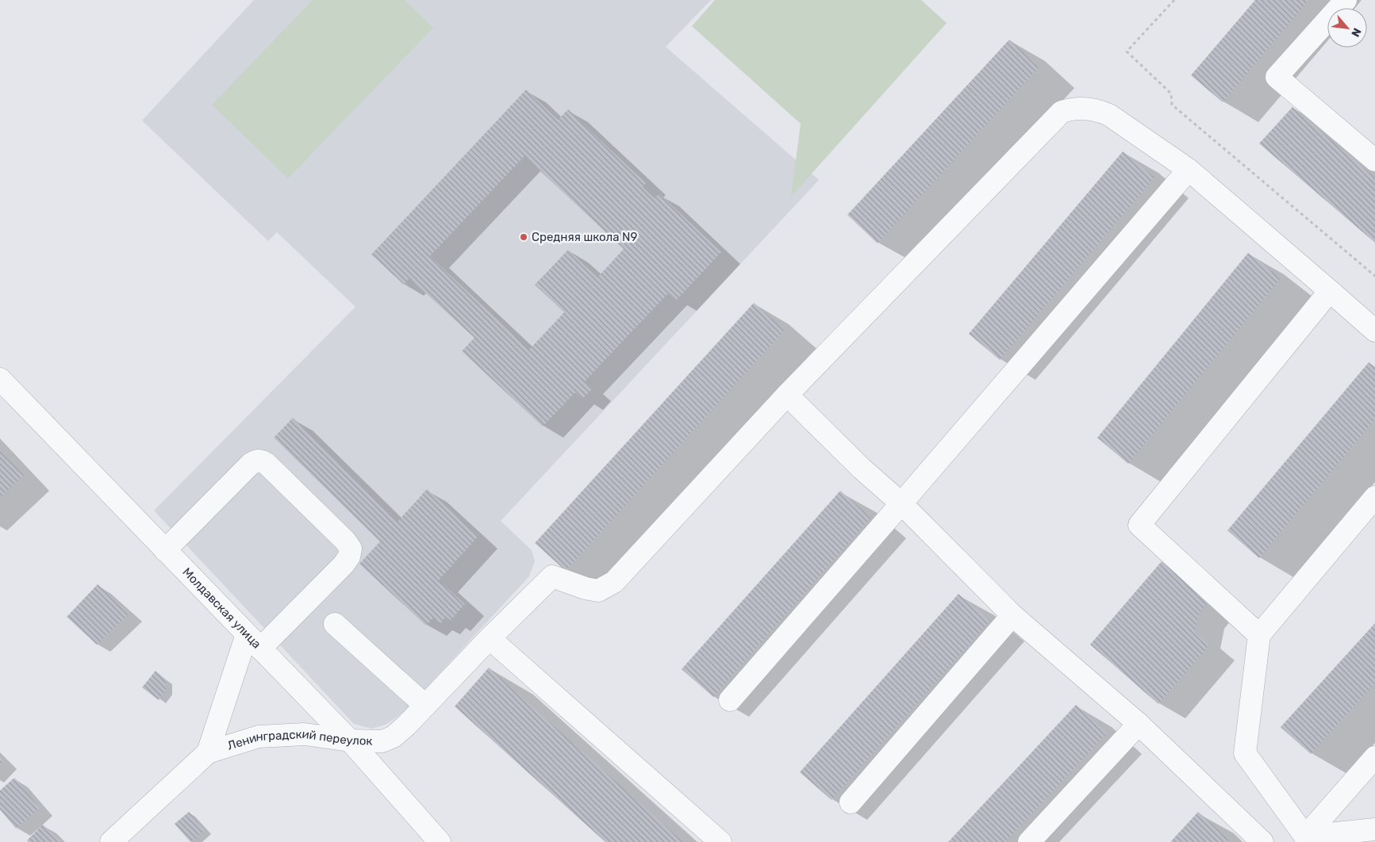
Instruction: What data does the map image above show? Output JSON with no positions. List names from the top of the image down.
{
  "streets": {
    "street": ["Молдавская улица", "Ленинградский переулок"]
  },
  "crossings": [
    ["Молдавская улица", "Ленинградский переулок"]
  ],
  "places": ["Средняя школа N9"],
  "north": "bottom right"
}
